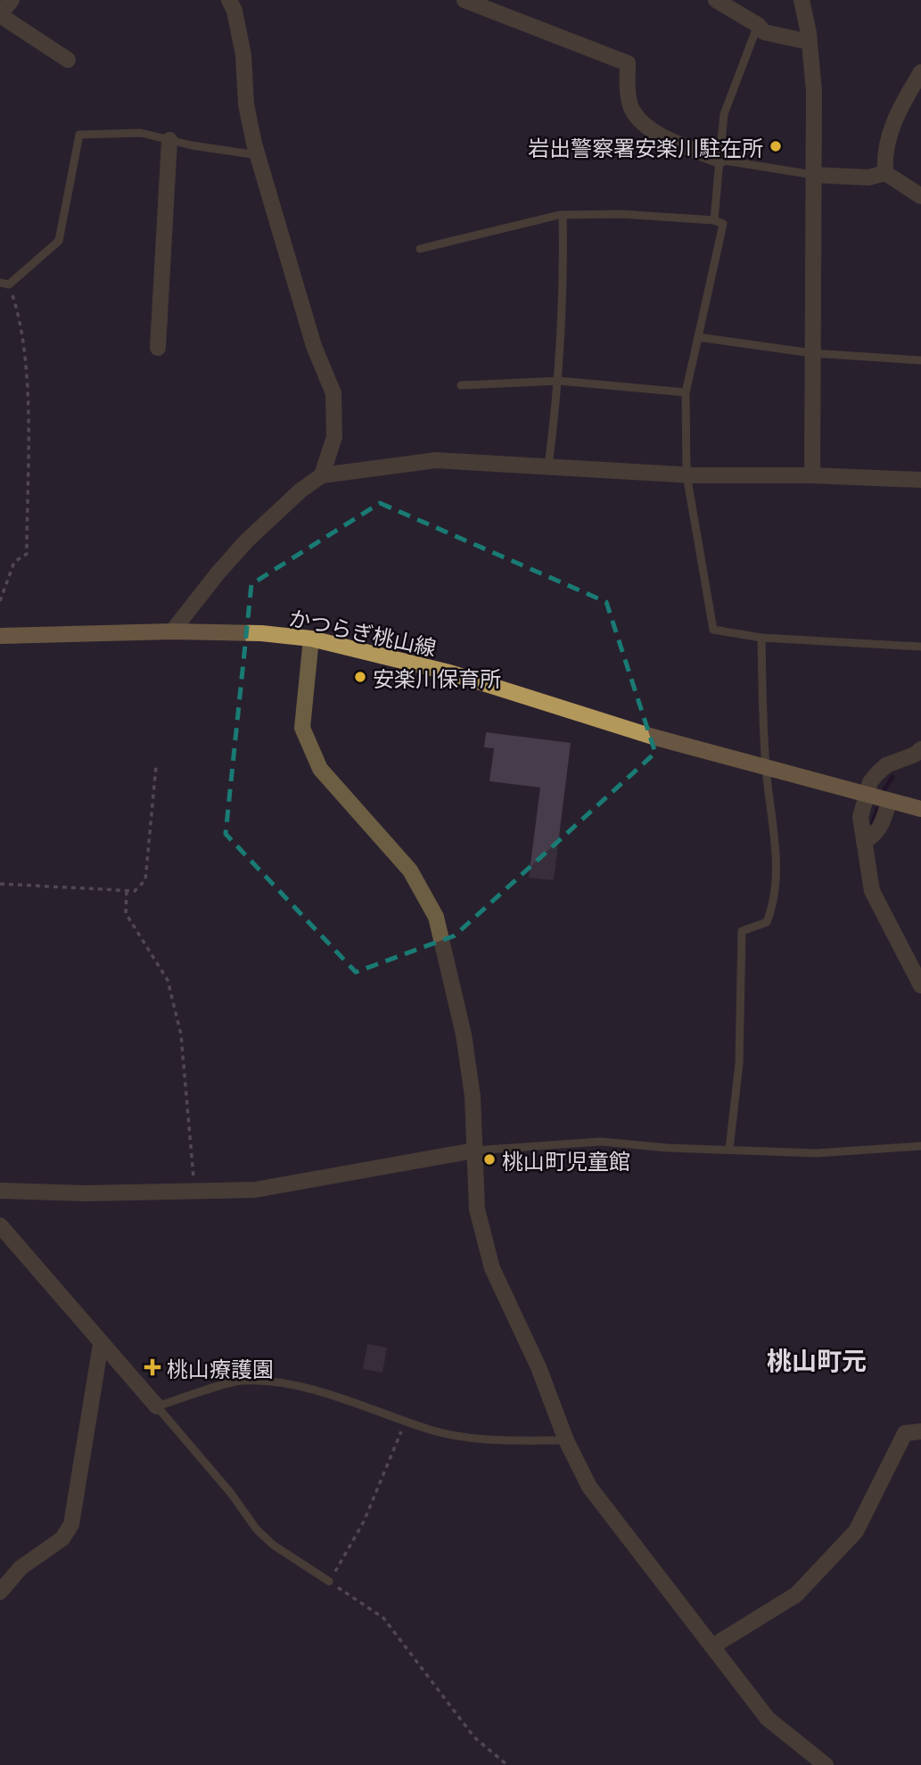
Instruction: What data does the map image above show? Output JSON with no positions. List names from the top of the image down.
{
  "streets": {
    "main road": ["かつらぎ桃山線"]
  },
  "districts": ["桃山町元"],
  "places": {
    "other": ["岩出警察署安楽川駐在所", "安楽川保育所", "桃山町児童館"],
    "health": ["桃山療護園"]
  }
}
